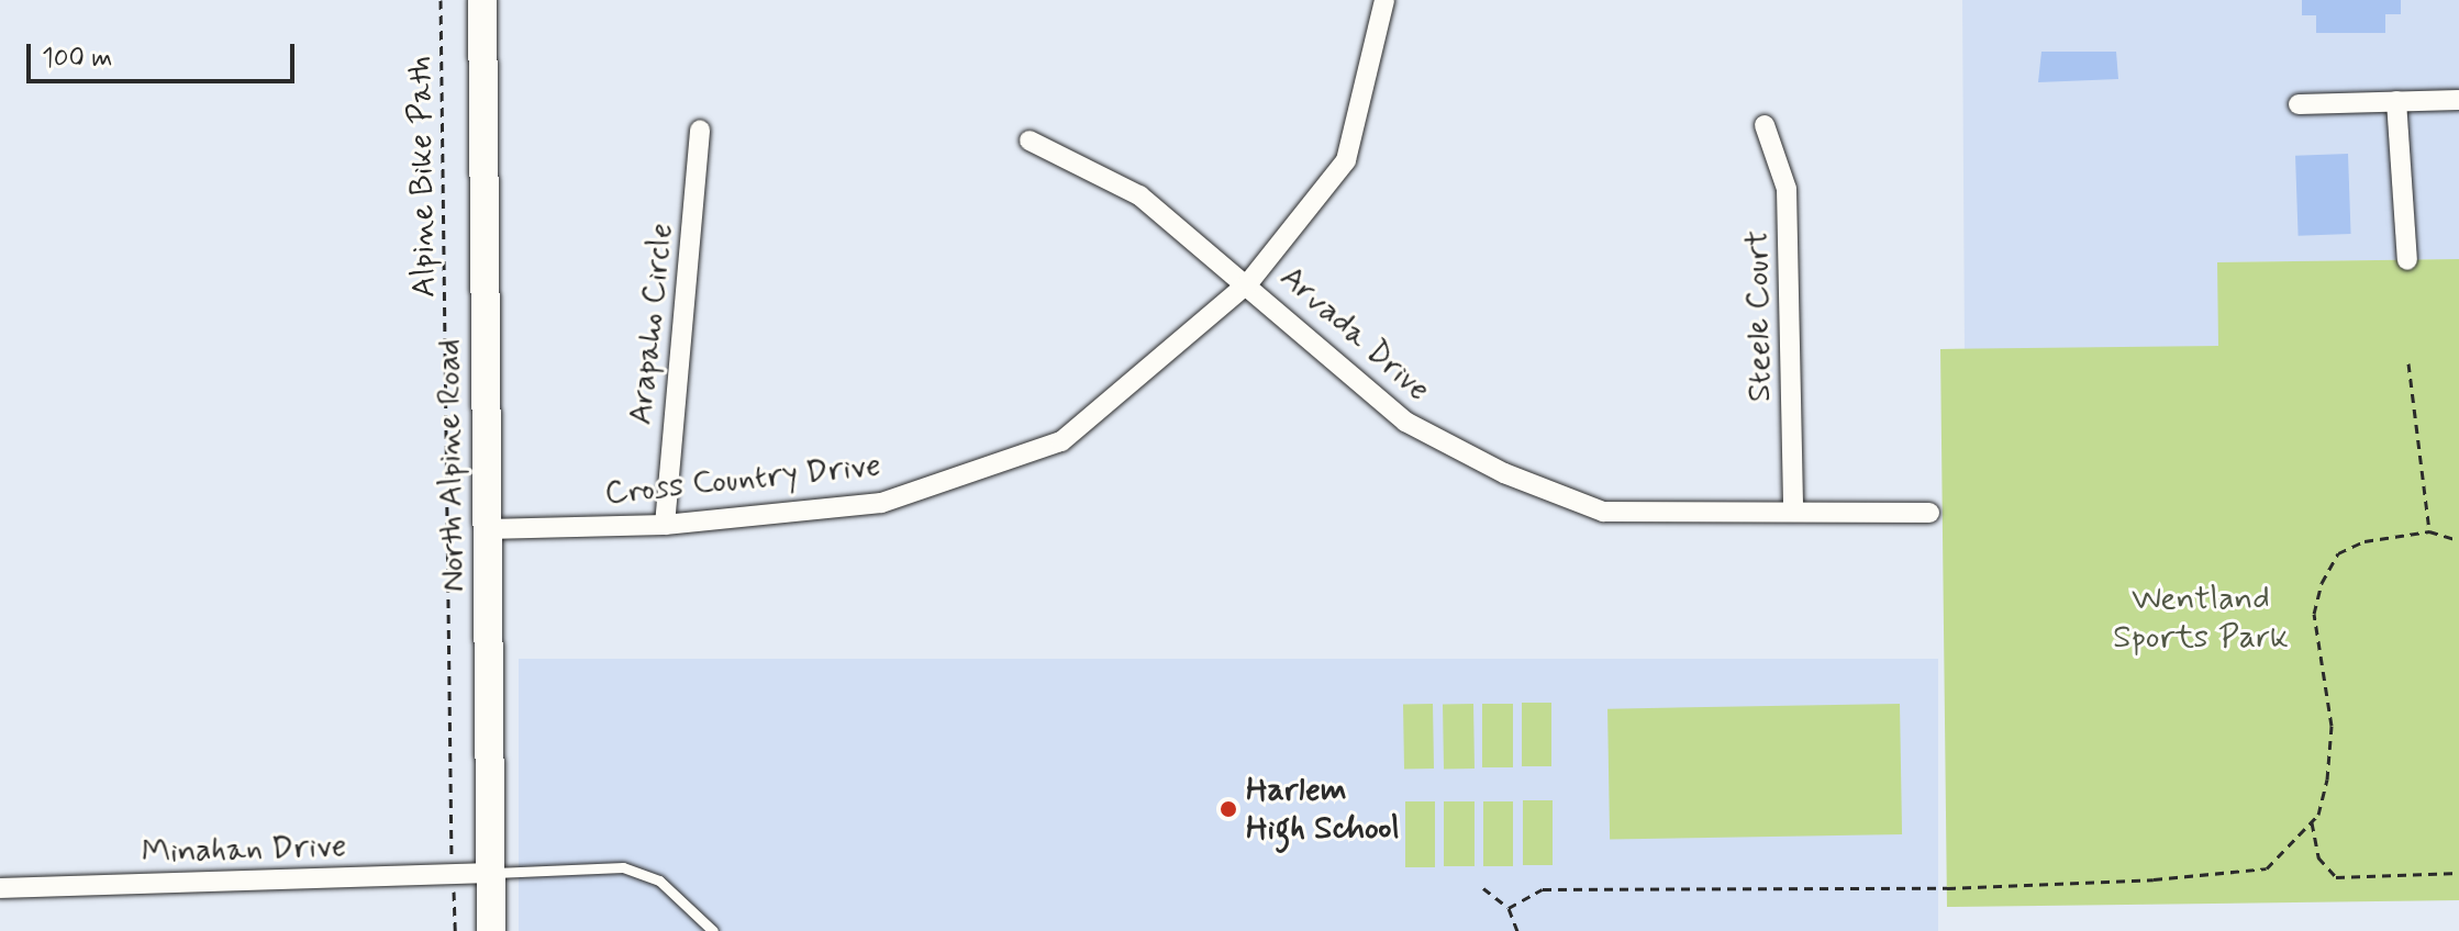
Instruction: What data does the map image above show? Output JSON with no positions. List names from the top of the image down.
{
  "streets": {
    "main road": ["North Alpine Road"],
    "street": [
      "Steele Court",
      "Arapaho Circle",
      "Arvada Drive",
      "Cross Country Drive",
      "Minahan Drive"
    ],
    "path": ["Alpine Bike Path"]
  },
  "crossings": [
    ["Alpine Bike Path", "Minahan Drive"],
    ["Steele Court", "Arvada Drive"],
    ["Arapaho Circle", "Cross Country Drive"],
    ["Arvada Drive", "Cross Country Drive"],
    ["North Alpine Road", "Cross Country Drive"],
    ["North Alpine Road", "Minahan Drive"]
  ],
  "parks": ["Wentland Sports Park"],
  "places": ["Harlem High School"],
  "scale_bar": "100 m"
}
